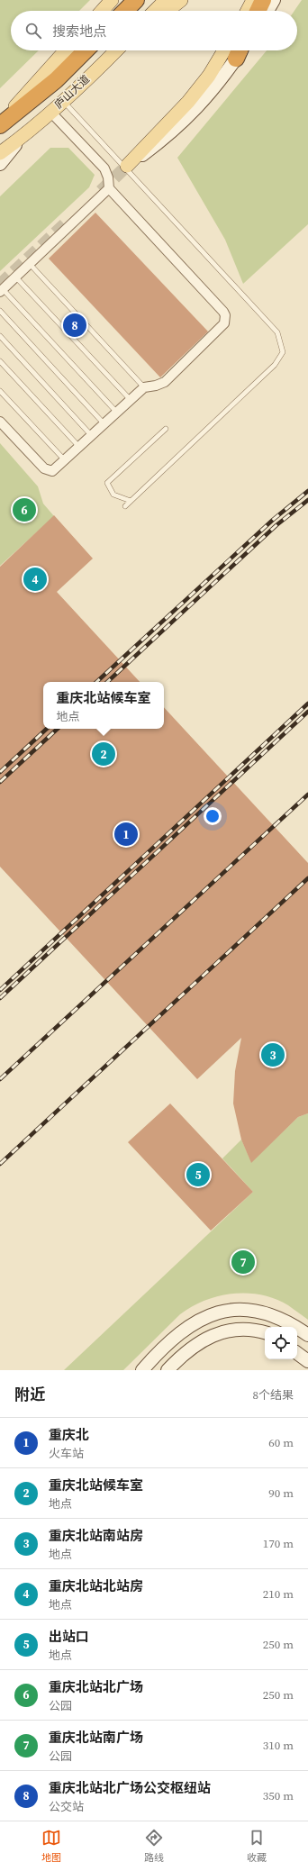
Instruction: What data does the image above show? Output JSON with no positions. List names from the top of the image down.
{
  "streets": {
    "main road": ["庐山大道"]
  },
  "page": {
    "search": "搜索地点",
    "pins": [
      "8",
      "6",
      "4",
      "2",
      "1",
      "3",
      "5",
      "7"
    ],
    "popup": ["重庆北站候车室", "地点"],
    "heading": ["附近", "8个结果"],
    "list": [
      {
        "mark": "1",
        "name": "重庆北",
        "note": "火车站",
        "value": "60 m"
      },
      {
        "mark": "2",
        "name": "重庆北站候车室",
        "note": "地点",
        "value": "90 m"
      },
      {
        "mark": "3",
        "name": "重庆北站南站房",
        "note": "地点",
        "value": "170 m"
      },
      {
        "mark": "4",
        "name": "重庆北站北站房",
        "note": "地点",
        "value": "210 m"
      },
      {
        "mark": "5",
        "name": "出站口",
        "note": "地点",
        "value": "250 m"
      },
      {
        "mark": "6",
        "name": "重庆北站北广场",
        "note": "公园",
        "value": "250 m"
      },
      {
        "mark": "7",
        "name": "重庆北站南广场",
        "note": "公园",
        "value": "310 m"
      },
      {
        "mark": "8",
        "name": "重庆北站北广场公交枢纽站",
        "note": "公交站",
        "value": "350 m"
      }
    ],
    "nav": ["地图", "路线", "收藏"]
  }
}
